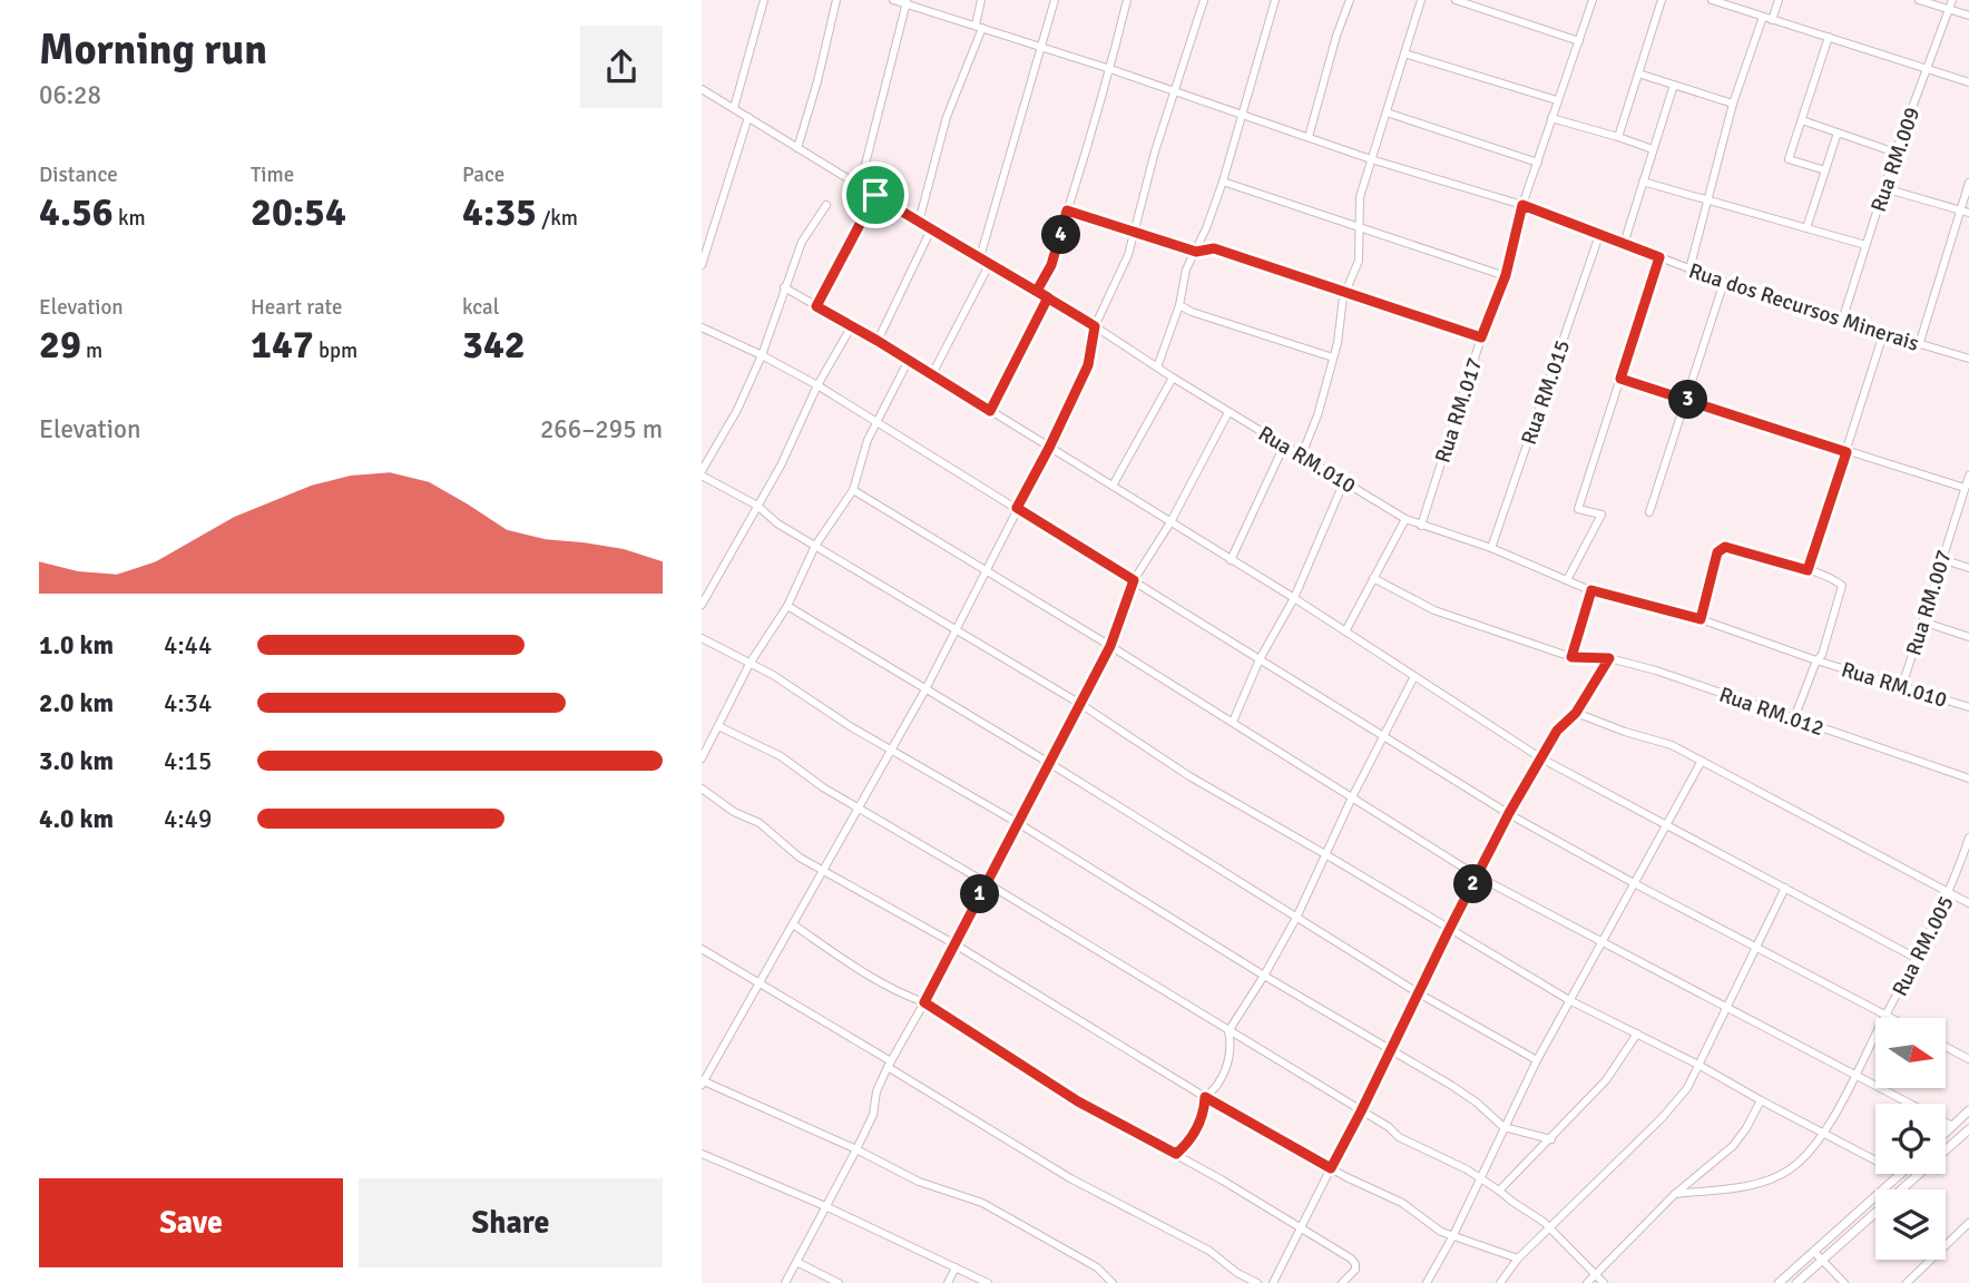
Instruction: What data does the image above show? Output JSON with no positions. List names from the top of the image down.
{
  "streets": {
    "street": [
      "Rua RM.009",
      "Rua dos Recursos Minerais",
      "Rua RM.015",
      "Rua RM.017",
      "Rua RM.010",
      "Rua RM.007",
      "Rua RM.012",
      "Rua RM.005"
    ]
  },
  "crossings": [
    ["Rua RM.009", "Rua dos Recursos Minerais"],
    ["Rua dos Recursos Minerais", "Rua RM.015"],
    ["Rua dos Recursos Minerais", "Rua RM.017"],
    ["Rua RM.015", "Rua RM.010"],
    ["Rua RM.017", "Rua RM.010"],
    ["Rua RM.010", "Rua RM.007"]
  ],
  "north": "right",
  "page": {
    "heading": ["Morning run", "06:28"],
    "stats": [
      ["Distance", "4.56 km"],
      ["Time", "20:54"],
      ["Pace", "4:35 /km"],
      ["Elevation", "29 m"],
      ["Heart rate", "147 bpm"],
      ["kcal", "342"]
    ],
    "pins": [
      "4",
      "3",
      "2",
      "1"
    ],
    "chart": ["Elevation", "266–295 m"],
    "list": [
      {
        "name": "1.0 km",
        "note": "4:44"
      },
      {
        "name": "2.0 km",
        "note": "4:34"
      },
      {
        "name": "3.0 km",
        "note": "4:15"
      },
      {
        "name": "4.0 km",
        "note": "4:49"
      }
    ],
    "buttons": ["Save", "Share"]
  }
}
